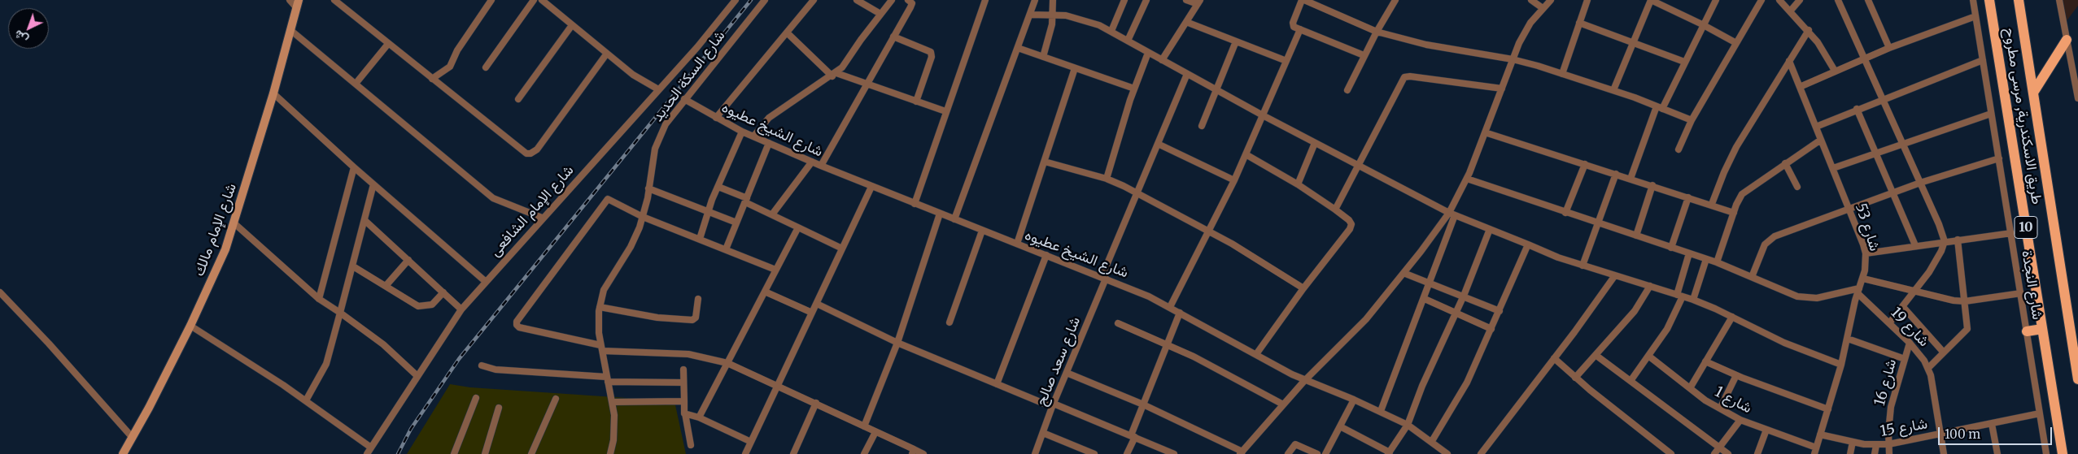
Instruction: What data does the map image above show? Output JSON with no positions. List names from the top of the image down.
{
  "streets": {
    "main road": ["طريق الاسكندرية, مرسى مطروح", "10"],
    "street": [
      "شارع السكة الحديد",
      "شارع الشيخ عطيوه",
      "شارع الإمام الشافعى",
      "شارع 53",
      "شارع الإمام مالك",
      "شارع النجدة",
      "شارع 19",
      "شارع سعد صالح",
      "شارع 16",
      "شارع 1",
      "شارع 15"
    ]
  },
  "crossings": [
    ["شارع السكة الحديد", "شارع الشيخ عطيوه"],
    ["شارع الشيخ عطيوه", "شارع سعد صالح"],
    ["شارع 53", "شارع 19"],
    ["شارع 53", "شارع 1"],
    ["شارع 53", "شارع 15"],
    ["شارع النجدة", "شارع 15"],
    ["شارع 19", "شارع 16"],
    ["شارع 19", "شارع 15"],
    ["شارع 16", "شارع 15"]
  ],
  "scale_bar": "100 m",
  "north": "bottom left"
}
